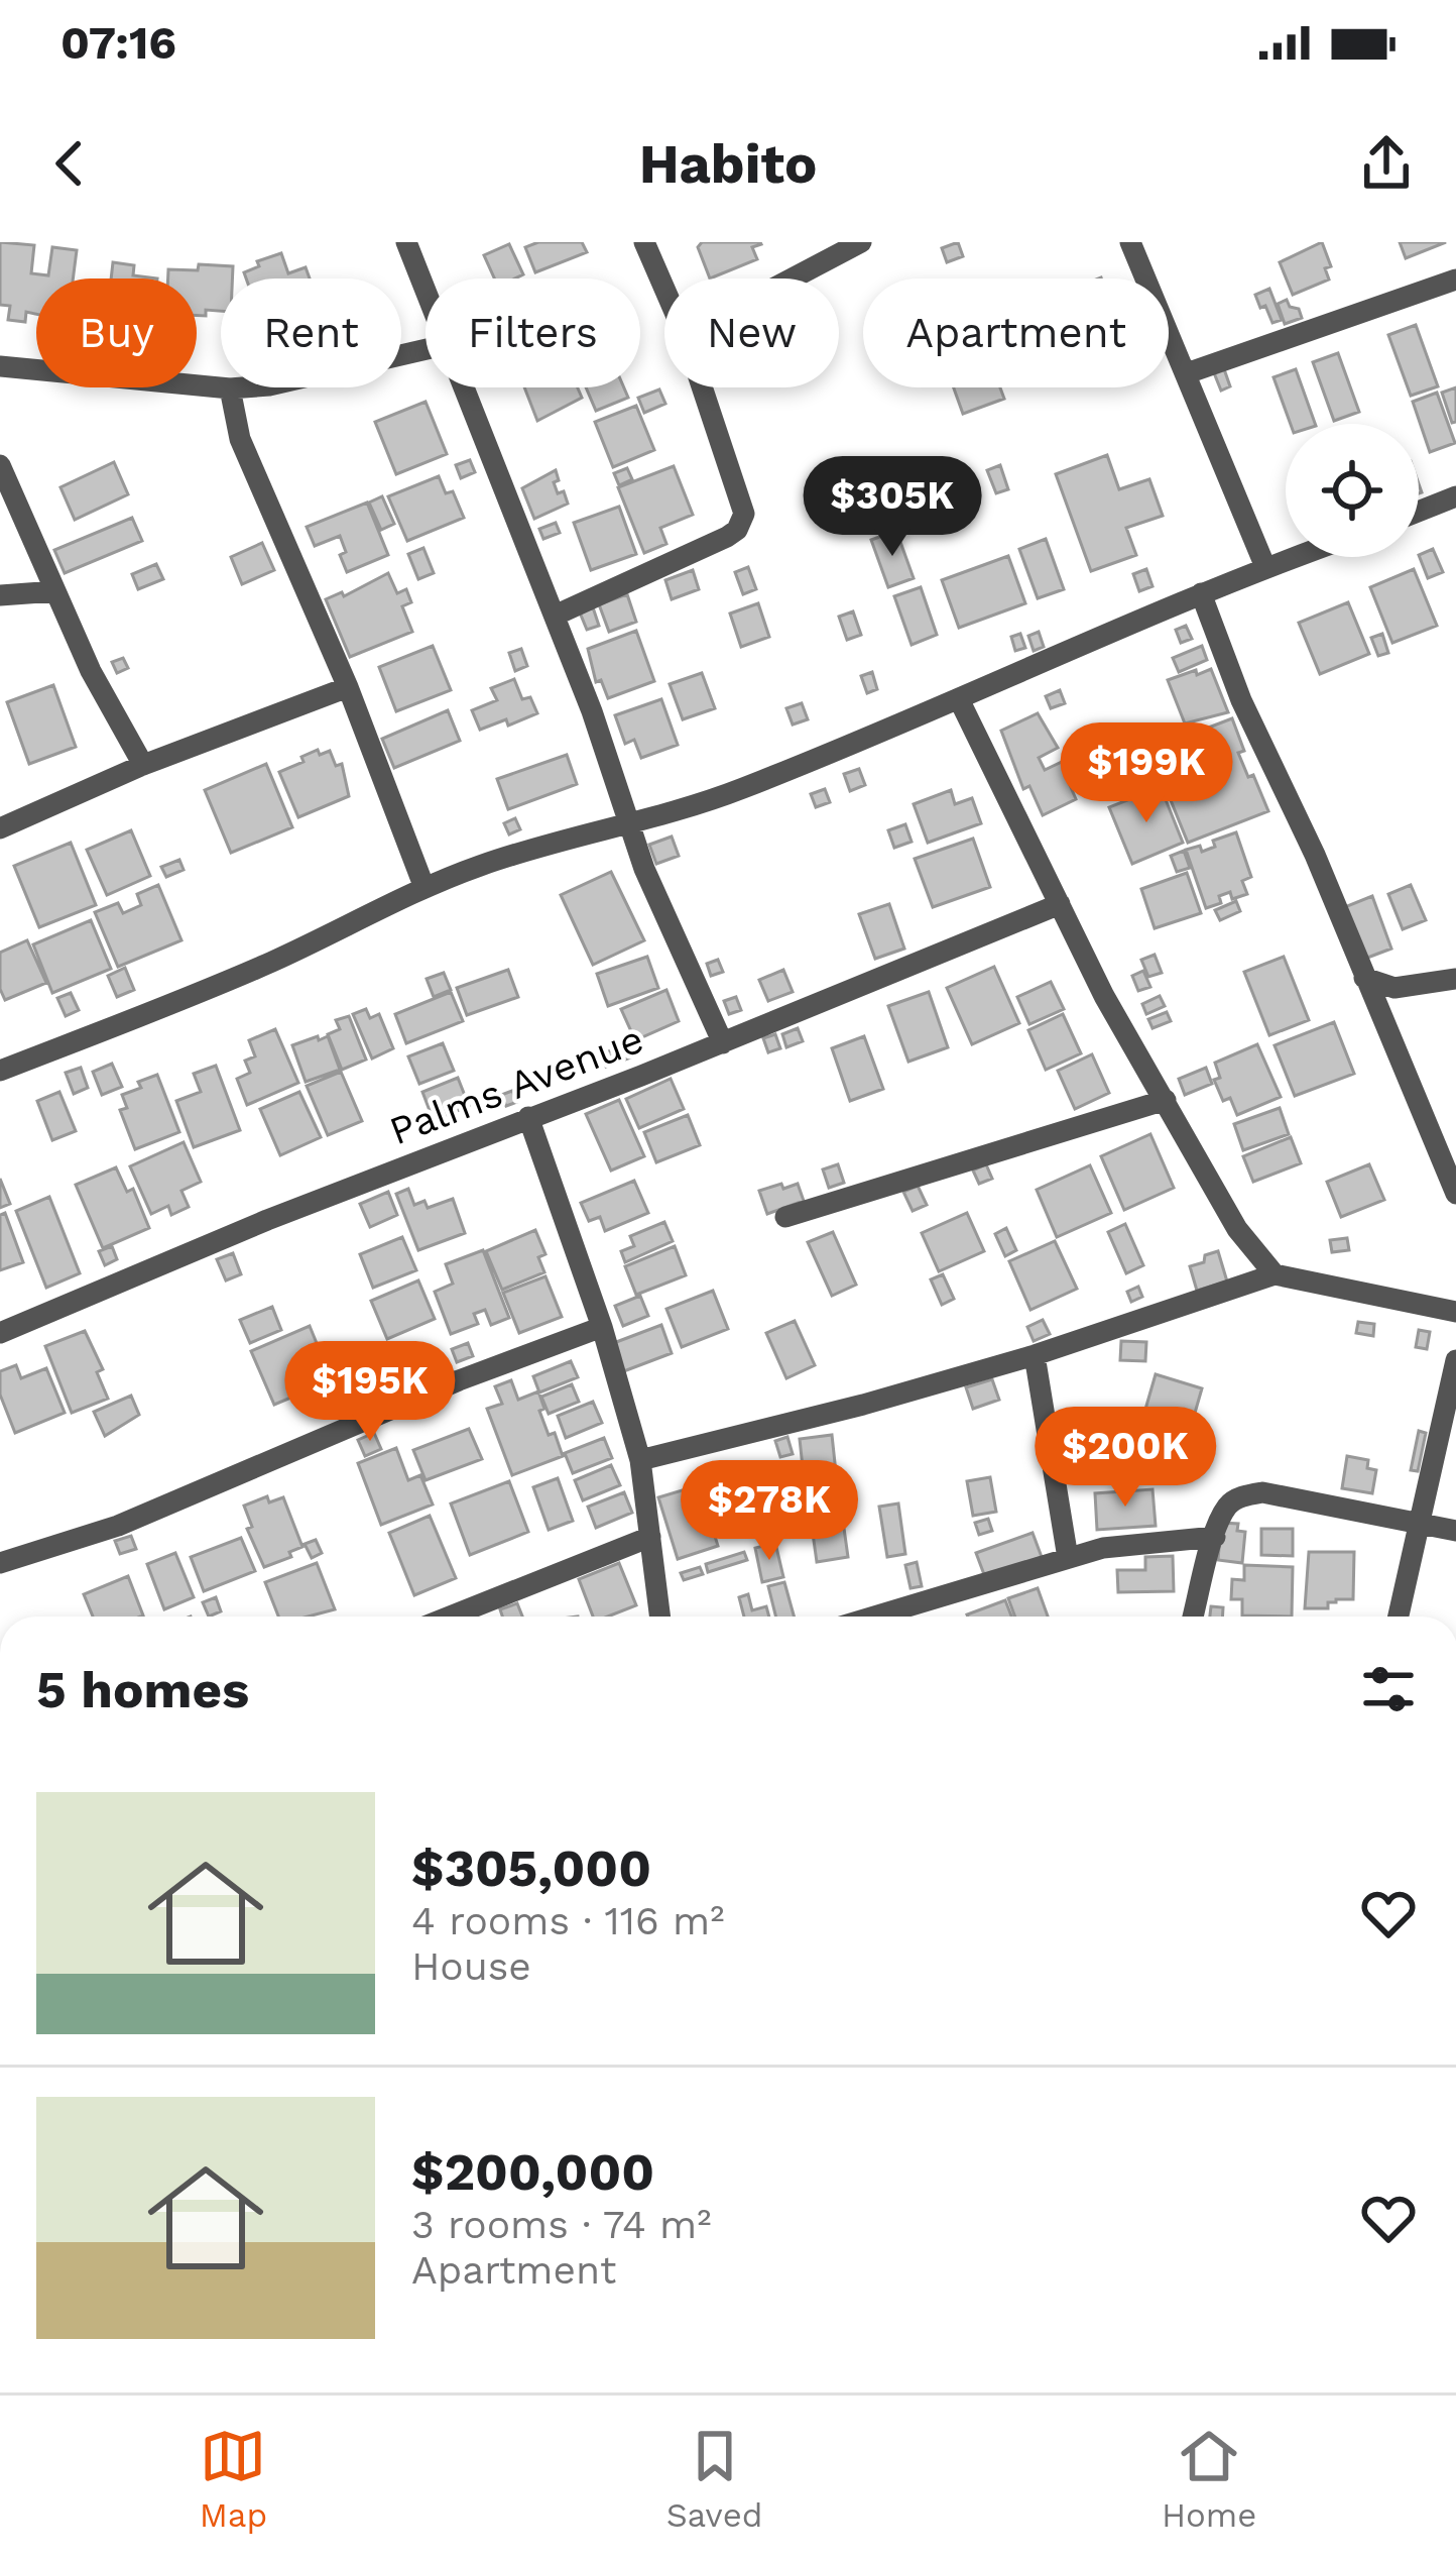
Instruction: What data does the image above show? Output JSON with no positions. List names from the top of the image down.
{
  "streets": {
    "street": ["Palms Avenue"]
  },
  "page": {
    "status": "07:16",
    "header": "Habito",
    "chip": [
      "Buy",
      "Rent",
      "Filters",
      "New",
      "Apartment"
    ],
    "price": [
      "$305K",
      "$199K",
      "$195K",
      "$200K",
      "$278K"
    ],
    "heading": "5 homes",
    "list": [
      {
        "name": "$305,000",
        "note": "4 rooms · 116 m² · House"
      },
      {
        "name": "$200,000",
        "note": "3 rooms · 74 m² · Apartment"
      }
    ],
    "tabs": ["Map", "Saved", "Home"]
  }
}
